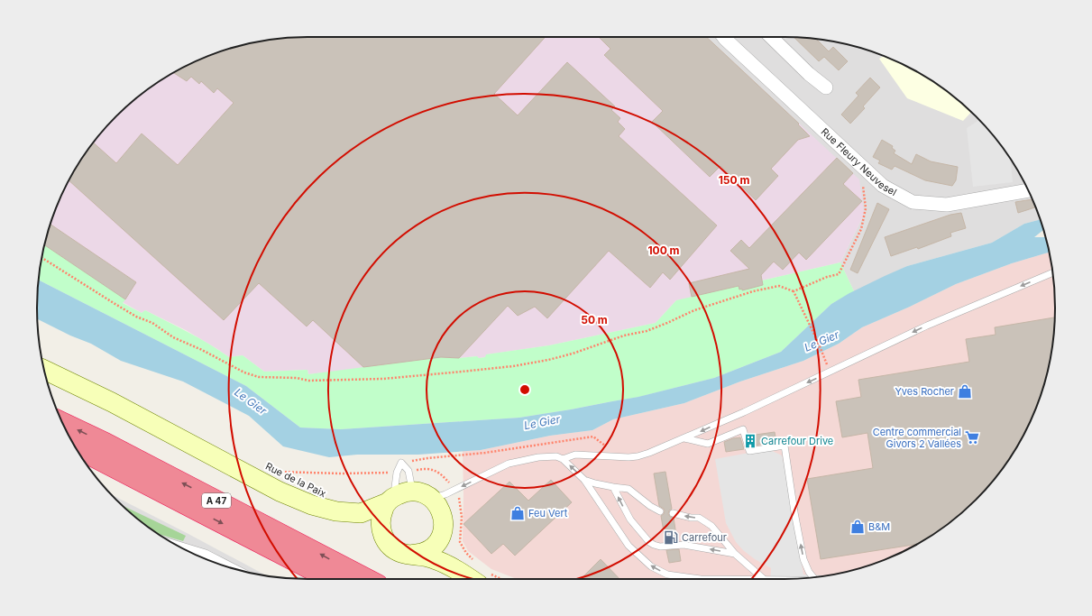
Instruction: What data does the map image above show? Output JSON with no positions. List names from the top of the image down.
{
  "streets": {
    "highway": ["A 47"],
    "main road": ["Rue de la Paix"],
    "street": ["Rue Fleury Neuvesel"]
  },
  "water": ["Le Gier"],
  "places": {
    "shop": ["Yves Rocher", "Feu Vert", "B&M"],
    "supermarket": ["Centre commercial Givors 2 Vallées"],
    "building": ["Carrefour Drive"],
    "fuel station": ["Carrefour"]
  },
  "rings": ["150 m", "100 m", "50 m"]
}
